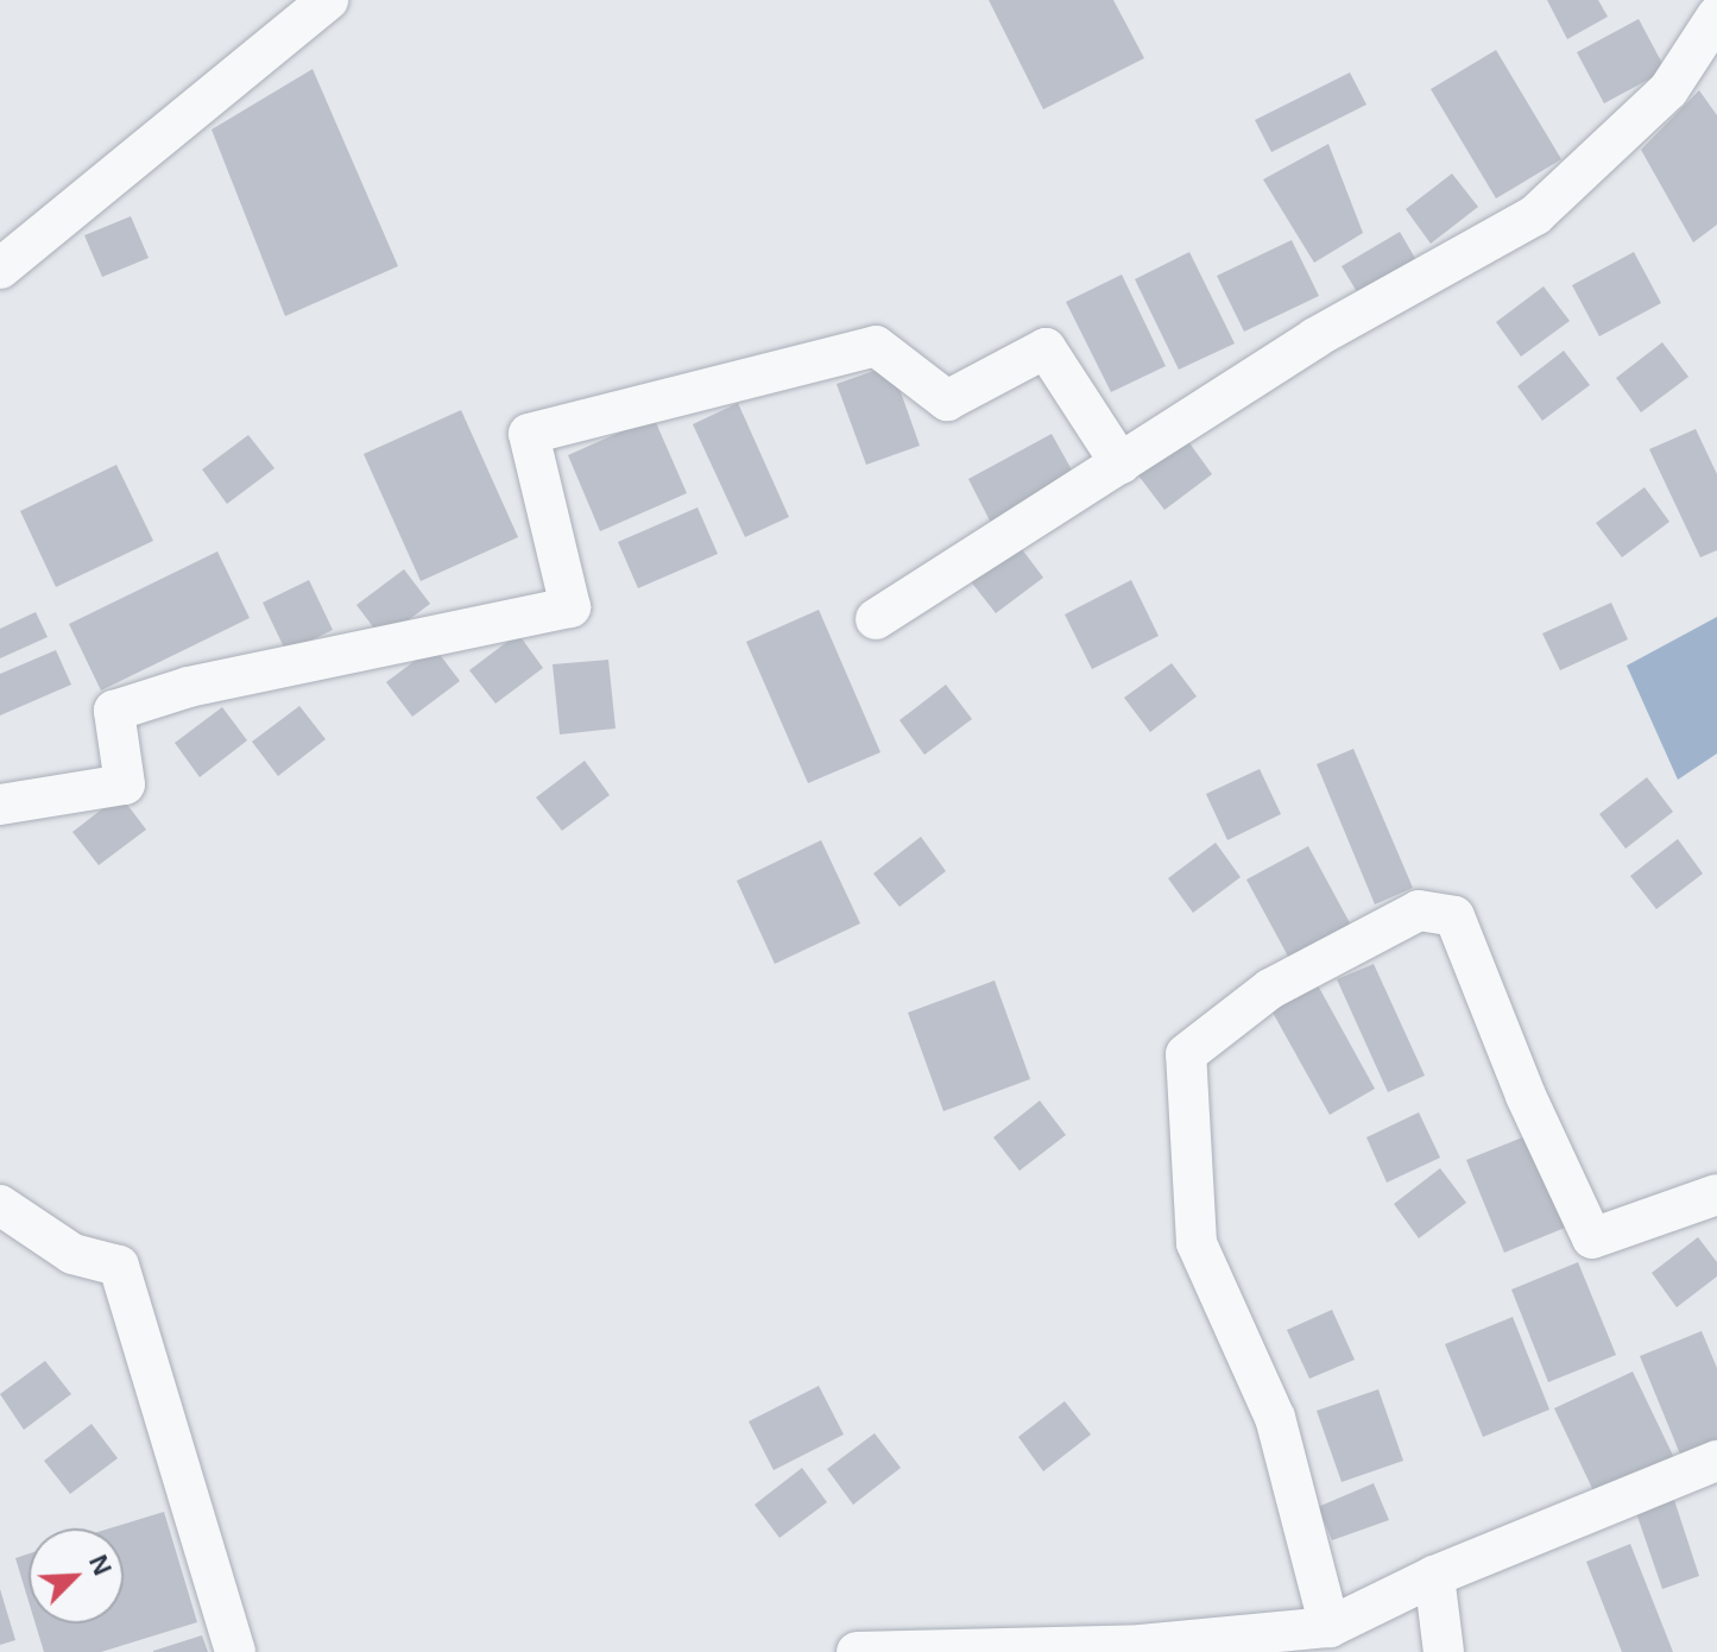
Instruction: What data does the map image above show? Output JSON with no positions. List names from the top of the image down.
{
  "north": "top right"
}
